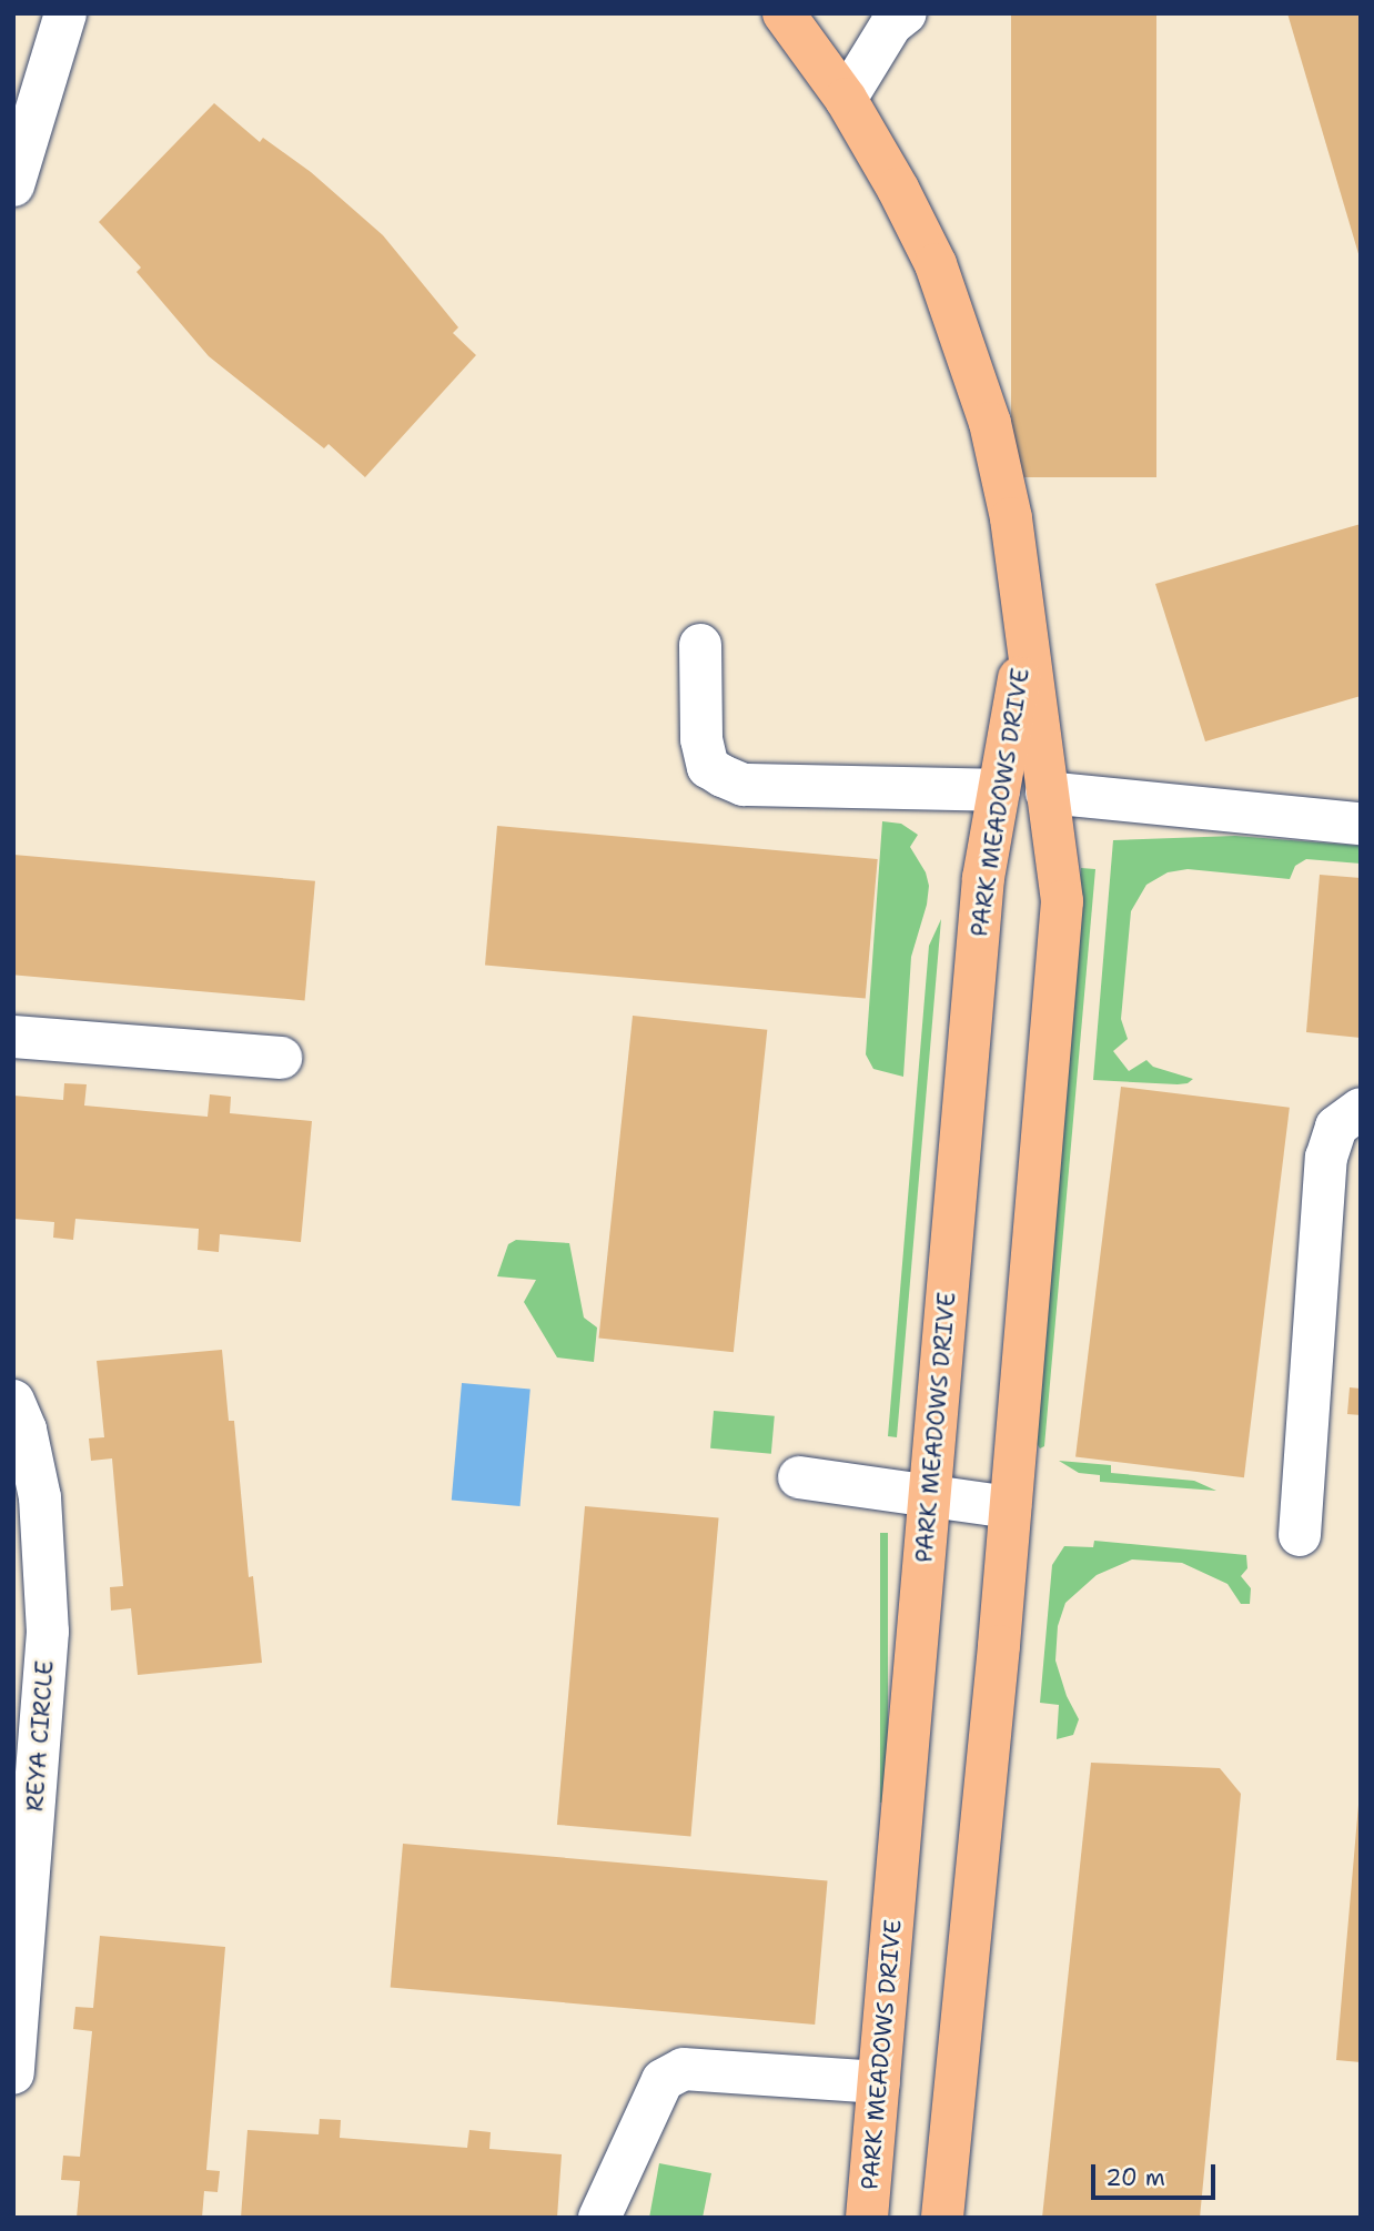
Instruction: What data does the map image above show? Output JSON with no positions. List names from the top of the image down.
{
  "streets": {
    "main road": ["PARK MEADOWS DRIVE"],
    "lane": ["REYA CIRCLE"]
  },
  "scale_bar": "20 m"
}
